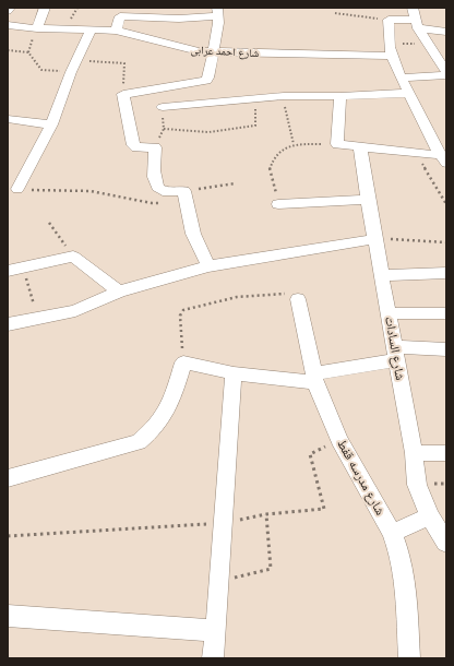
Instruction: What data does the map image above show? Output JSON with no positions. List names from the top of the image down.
{
  "streets": {
    "street": ["شارع احمد عرابى", "شارع السادات", "شارع مدرسه قفط"]
  }
}
